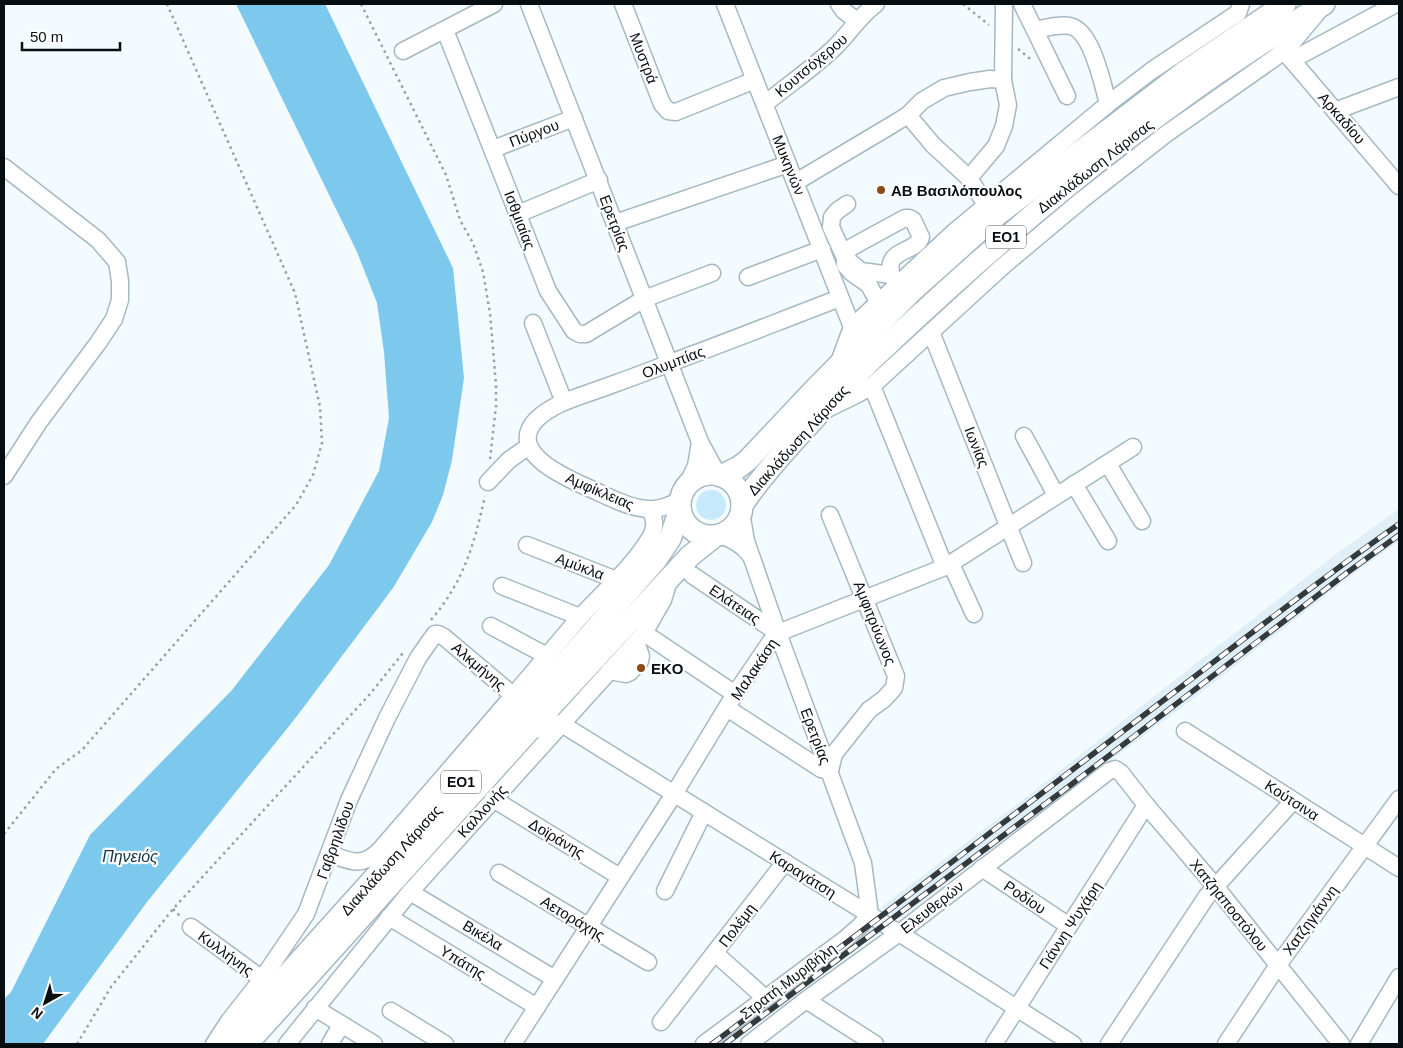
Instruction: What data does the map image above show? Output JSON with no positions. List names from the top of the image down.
{
  "streets": {
    "main road": ["Διακλάδωση Λάρισας", "ΕΟ1"],
    "street": [
      "Μυστρά",
      "Κουτσόχερου",
      "Αρκαδίου",
      "Πύργου",
      "Μυκηνών",
      "Ισθμιαίας",
      "Ερετρίας",
      "Ολυμπίας",
      "Ιωνίας",
      "Αμφίκλειας",
      "Αμύκλα",
      "Ελάτειας",
      "Αμφιτρύωνος",
      "Αλκμήνης",
      "Μαλακάση",
      "Κούτσινα",
      "Καλλoνής",
      "Δοϊράνης",
      "Γαβρηιλίδου",
      "Καραγάτση",
      "Ροδίου",
      "Χατζηαποστόλου",
      "Ελευθερών",
      "Αετοράχης",
      "Χατζηγιάννη",
      "Πολέμη",
      "Γιάννη Ψυχάρη",
      "Βικέλα",
      "Κυλλήνης",
      "Υπάτης",
      "Στρατή Μυριβήλη"
    ]
  },
  "crossings": [
    ["Μυστρά", "Κουτσόχερου"],
    ["Κουτσόχερου", "Μυκηνών"],
    ["Πύργου", "Ισθμιαίας"],
    ["Πύργου", "Ερετρίας"],
    ["Μυκηνών", "Ολυμπίας"],
    ["Διακλάδωση Λάρισας", "Ερετρίας"],
    ["Διακλάδωση Λάρισας", "ΕΟ1"],
    ["Διακλάδωση Λάρισας", "Αμφίκλειας"],
    ["Διακλάδωση Λάρισας", "Αμύκλα"],
    ["Διακλάδωση Λάρισας", "Καλλoνής"],
    ["Ισθμιαίας", "Ερετρίας"],
    ["Ερετρίας", "ΕΟ1"],
    ["Ερετρίας", "Ολυμπίας"],
    ["Ερετρίας", "Αμφίκλειας"],
    ["Ερετρίας", "Ελάτειας"],
    ["Ερετρίας", "Αμφιτρύωνος"],
    ["Ερετρίας", "Μαλακάση"],
    ["Ερετρίας", "Καραγάτση"],
    ["Ερετρίας", "Στρατή Μυριβήλη"],
    ["ΕΟ1", "Αμφίκλειας"],
    ["Ολυμπίας", "Αμφίκλειας"],
    ["Ιωνίας", "Μαλακάση"],
    ["Ελάτειας", "Μαλακάση"],
    ["Αμφιτρύωνος", "Μαλακάση"],
    ["Αλκμήνης", "Γαβρηιλίδου"],
    ["Μαλακάση", "Δοϊράνης"],
    ["Μαλακάση", "Καραγάτση"],
    ["Μαλακάση", "Αετοράχης"],
    ["Μαλακάση", "Βικέλα"],
    ["Μαλακάση", "Υπάτης"],
    ["Κούτσινα", "Χατζηγιάννη"],
    ["Καλλoνής", "Δοϊράνης"],
    ["Καλλoνής", "Καραγάτση"],
    ["Καλλoνής", "Βικέλα"],
    ["Καλλoνής", "Υπάτης"],
    ["Γαβρηιλίδου", "Κυλλήνης"],
    ["Καραγάτση", "Ελευθερών"],
    ["Καραγάτση", "Πολέμη"],
    ["Καραγάτση", "Γιάννη Ψυχάρη"],
    ["Καραγάτση", "Στρατή Μυριβήλη"],
    ["Ροδίου", "Ελευθερών"],
    ["Ροδίου", "Γιάννη Ψυχάρη"],
    ["Χατζηαποστόλου", "Ελευθερών"],
    ["Χατζηαποστόλου", "Χατζηγιάννη"],
    ["Χατζηαποστόλου", "Γιάννη Ψυχάρη"]
  ],
  "water": ["Πηνειός"],
  "places": ["ΑΒ Βασιλόπουλος", "EKO"],
  "scale_bar": "50 m",
  "north": "bottom left"
}
